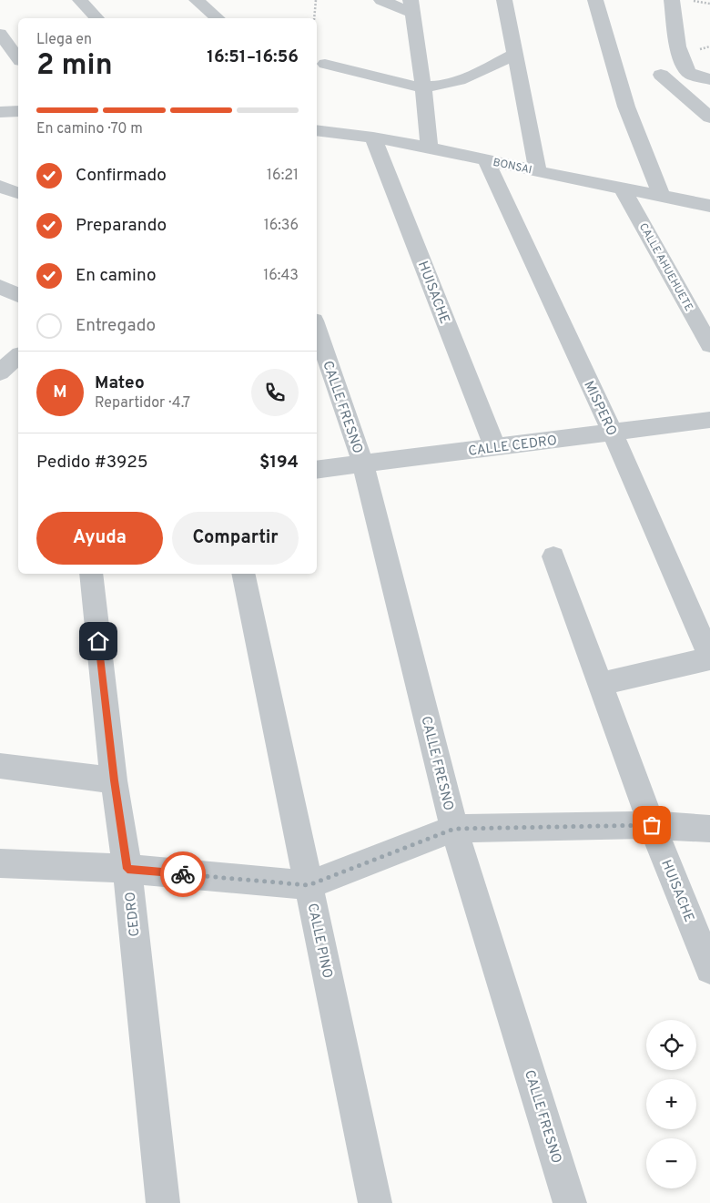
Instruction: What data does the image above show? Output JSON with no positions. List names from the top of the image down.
{
  "streets": {
    "street": [
      "BONSAI",
      "CALLE AHUEHUETE",
      "HUISACHE",
      "CALLE FRESNO",
      "MISPERO",
      "CALLE CEDRO",
      "CEDRO",
      "CALLE PINO"
    ]
  },
  "crossings": [
    ["BONSAI", "CALLE AHUEHUETE"],
    ["BONSAI", "HUISACHE"],
    ["BONSAI", "MISPERO"],
    ["HUISACHE", "CALLE CEDRO"],
    ["CALLE FRESNO", "CALLE CEDRO"],
    ["MISPERO", "CALLE CEDRO"]
  ],
  "page": {
    "heading": ["2 min", "Llega en", "16:51–16:56"],
    "panel": [
      "Mateo",
      "Repartidor · 4.7",
      "Pedido #3925",
      "$194"
    ],
    "bar": "En camino · 70 m",
    "list": [
      ["Confirmado", "16:21"],
      ["Preparando", "16:36"],
      ["En camino", "16:43"],
      "Entregado"
    ],
    "round": "M",
    "buttons": ["Ayuda", "Compartir"],
    "map_buttons": ["+", "−"]
  }
}
